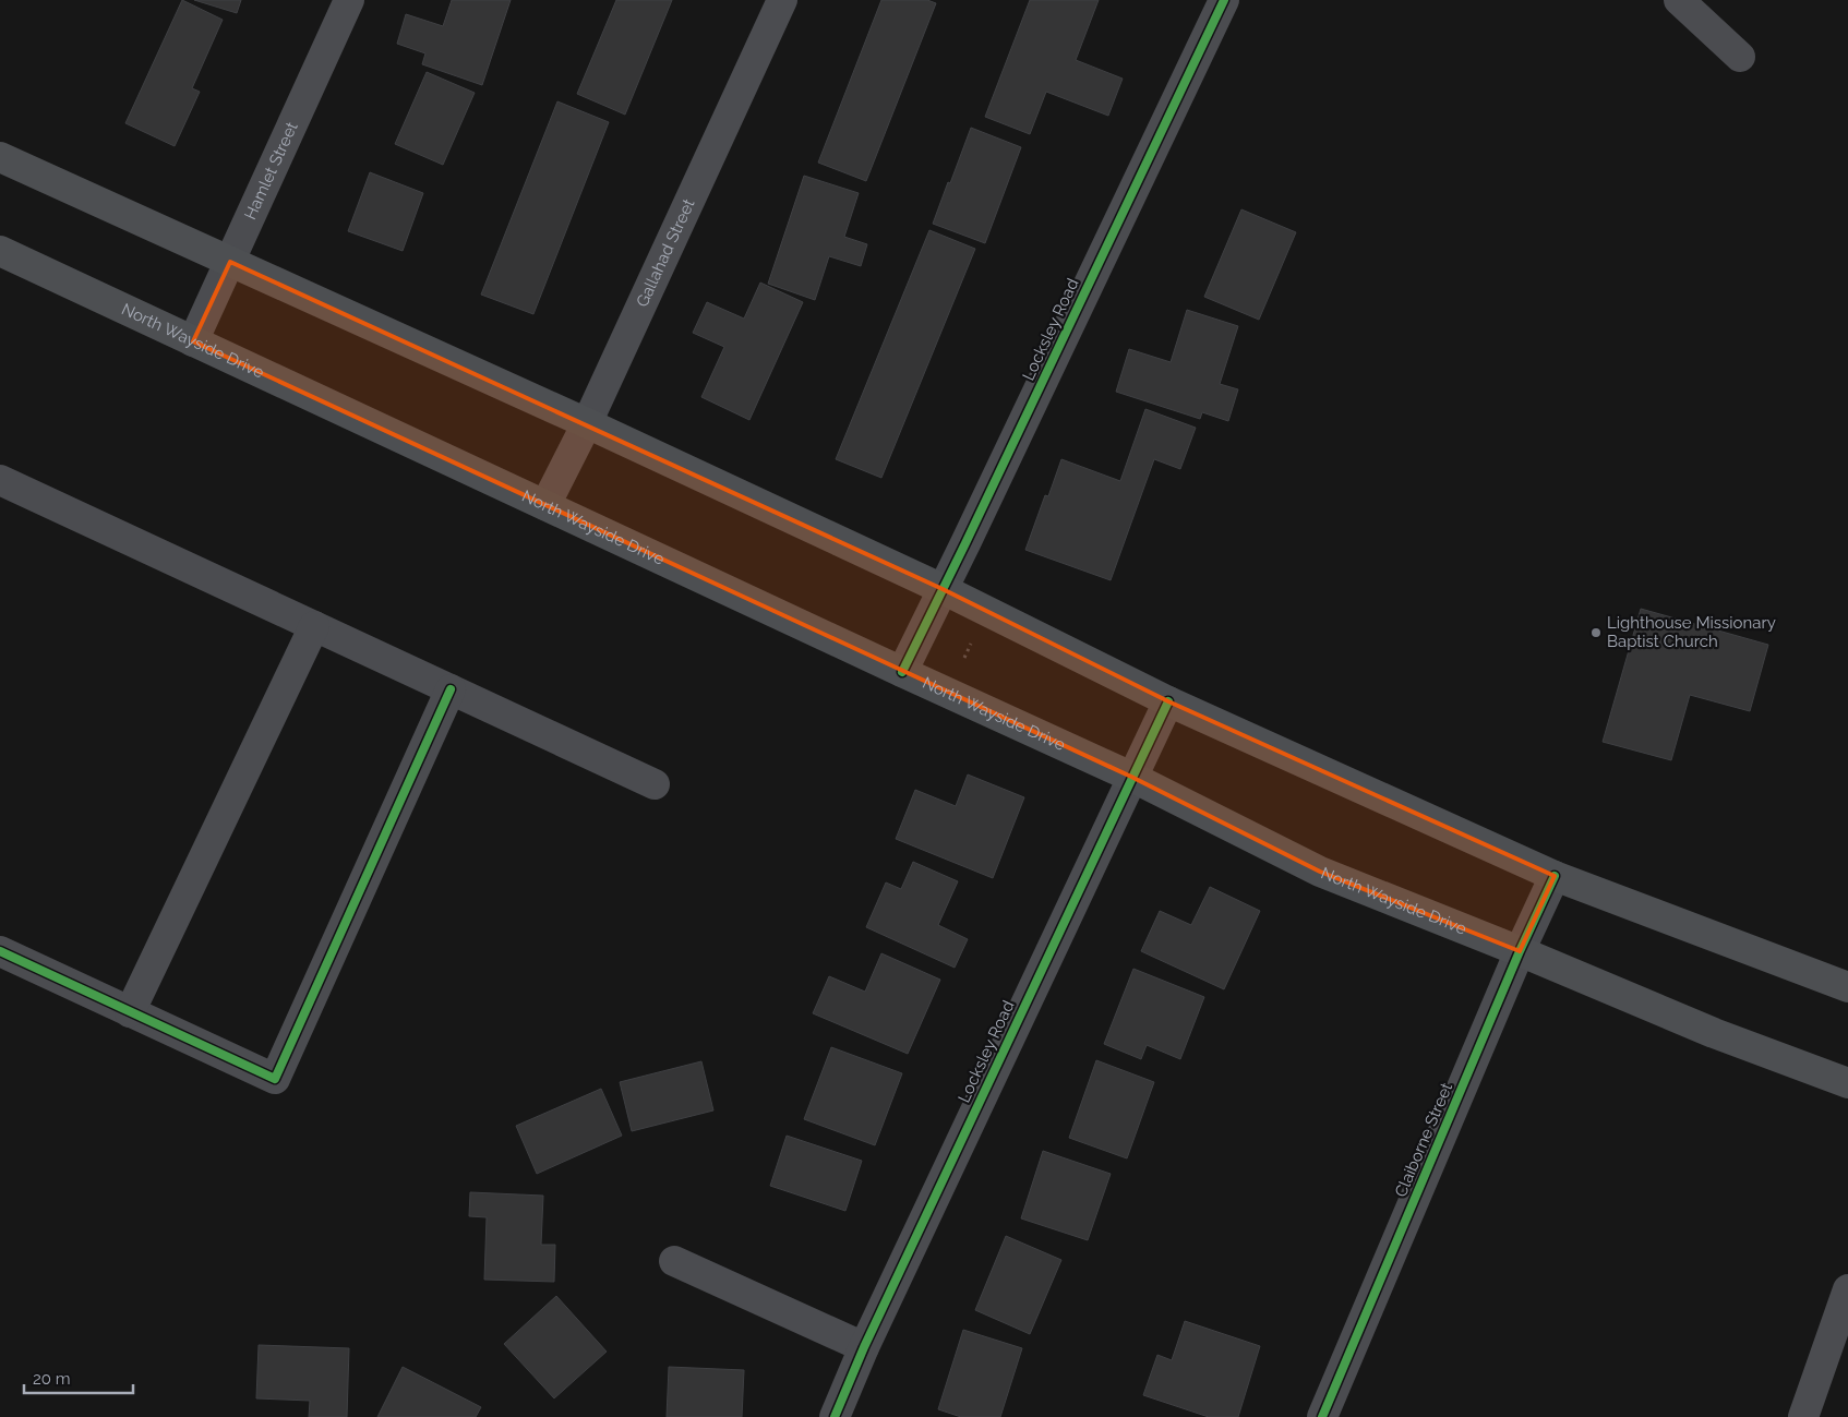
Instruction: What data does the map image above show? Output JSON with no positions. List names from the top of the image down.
{
  "streets": {
    "main road": ["North Wayside Drive"],
    "street": [
      "Hamlet Street",
      "Gallahad Street",
      "Locksley Road",
      "Claiborne Street"
    ]
  },
  "crossings": [
    ["Hamlet Street", "North Wayside Drive"],
    ["Gallahad Street", "North Wayside Drive"],
    ["Locksley Road", "North Wayside Drive"],
    ["North Wayside Drive", "Claiborne Street"]
  ],
  "places": ["Lighthouse Missionary Baptist Church"],
  "scale_bar": "20 m"
}
